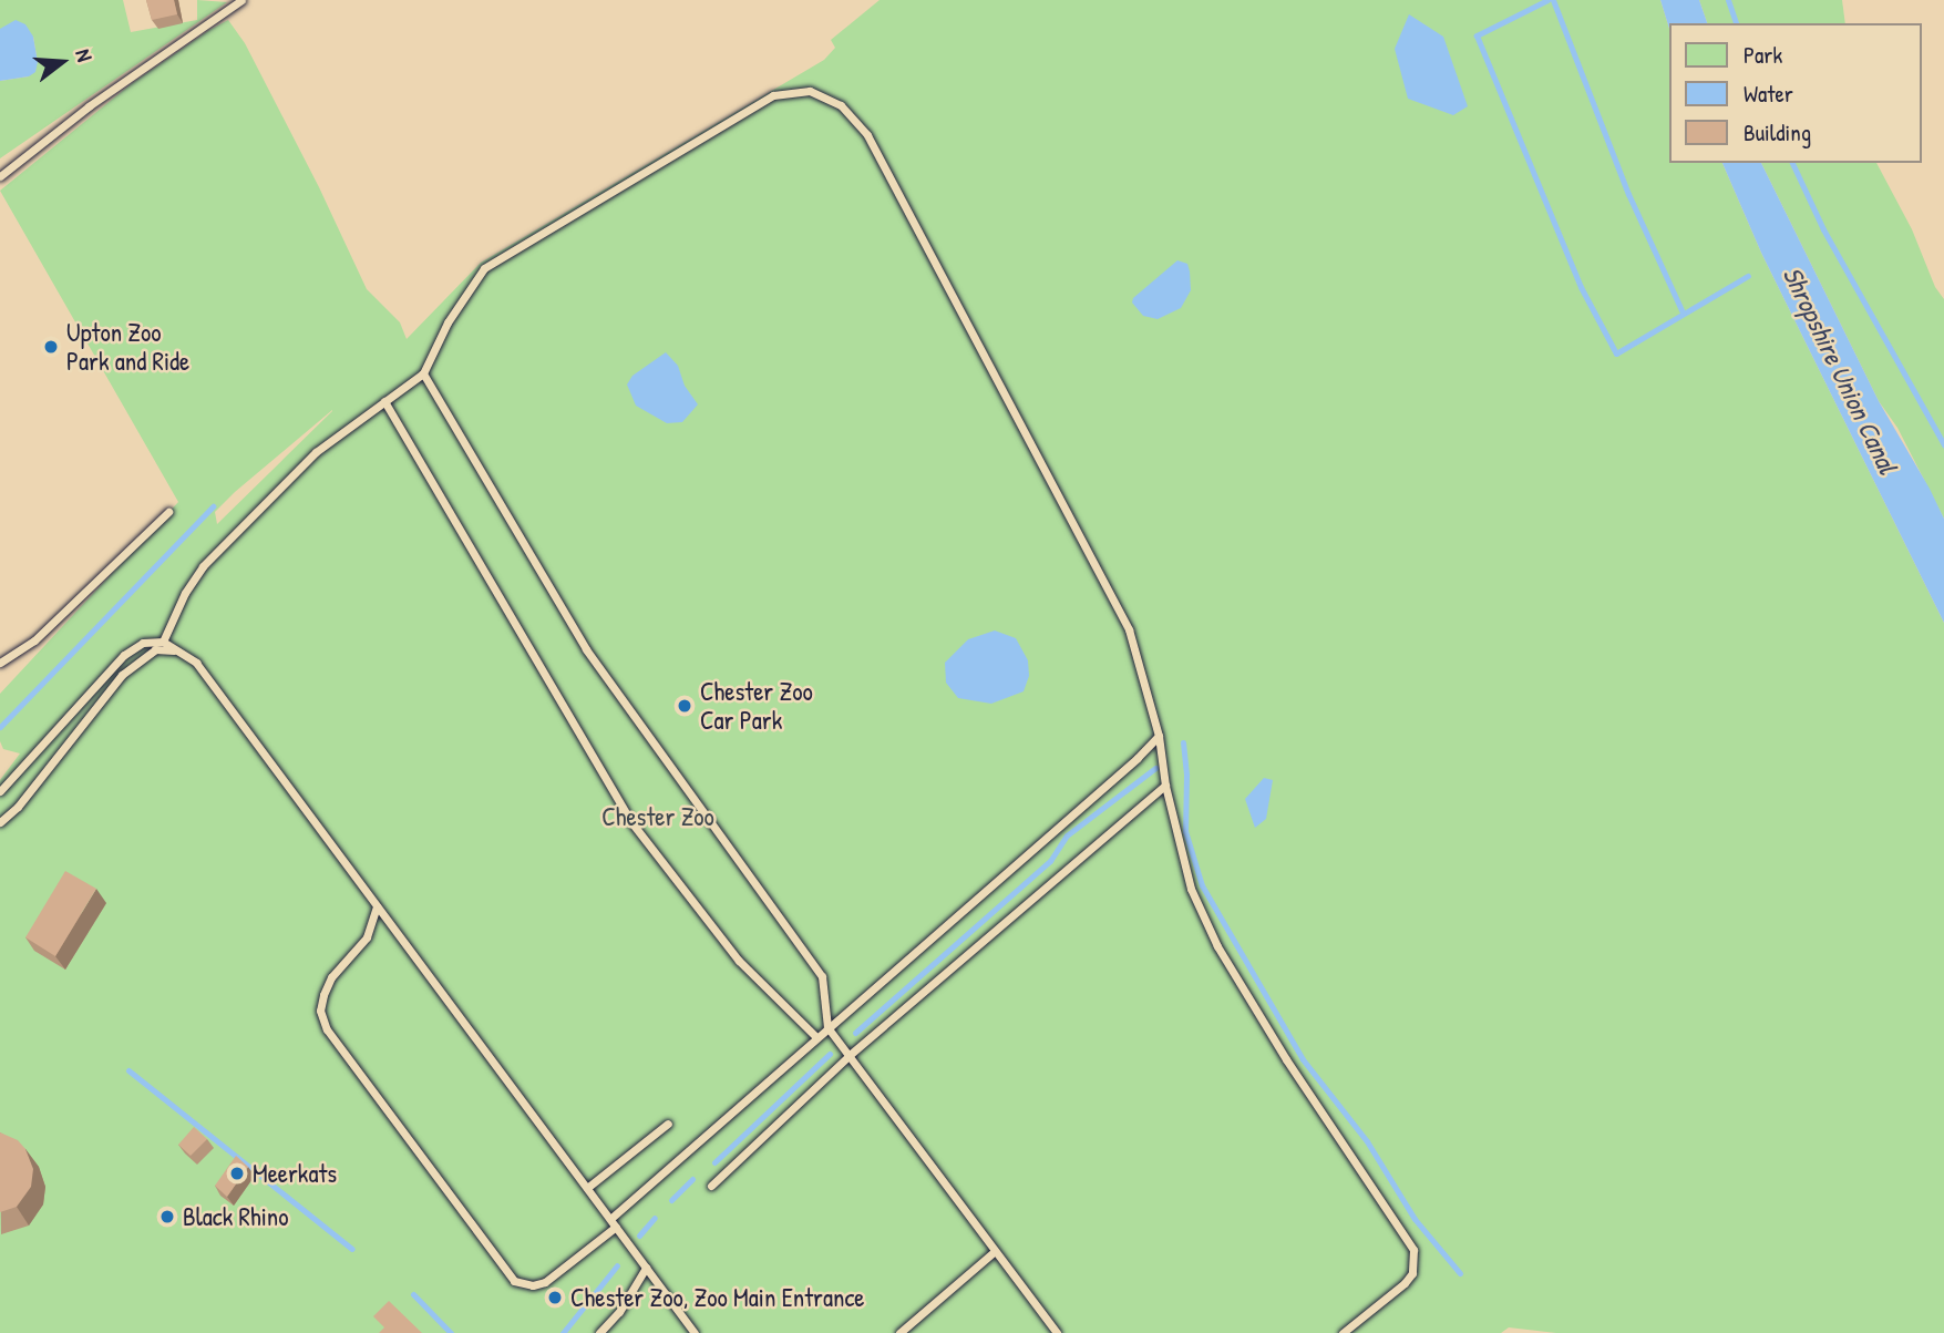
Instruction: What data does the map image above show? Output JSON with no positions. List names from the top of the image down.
{
  "water": ["Shropshire Union Canal"],
  "parks": ["Chester Zoo"],
  "places": [
    "Upton Zoo Park and Ride",
    "Chester Zoo Car Park",
    "Meerkats",
    "Black Rhino",
    "Chester Zoo, Zoo Main Entrance"
  ],
  "legend": ["Park", "Water", "Building"],
  "north": "right"
}
